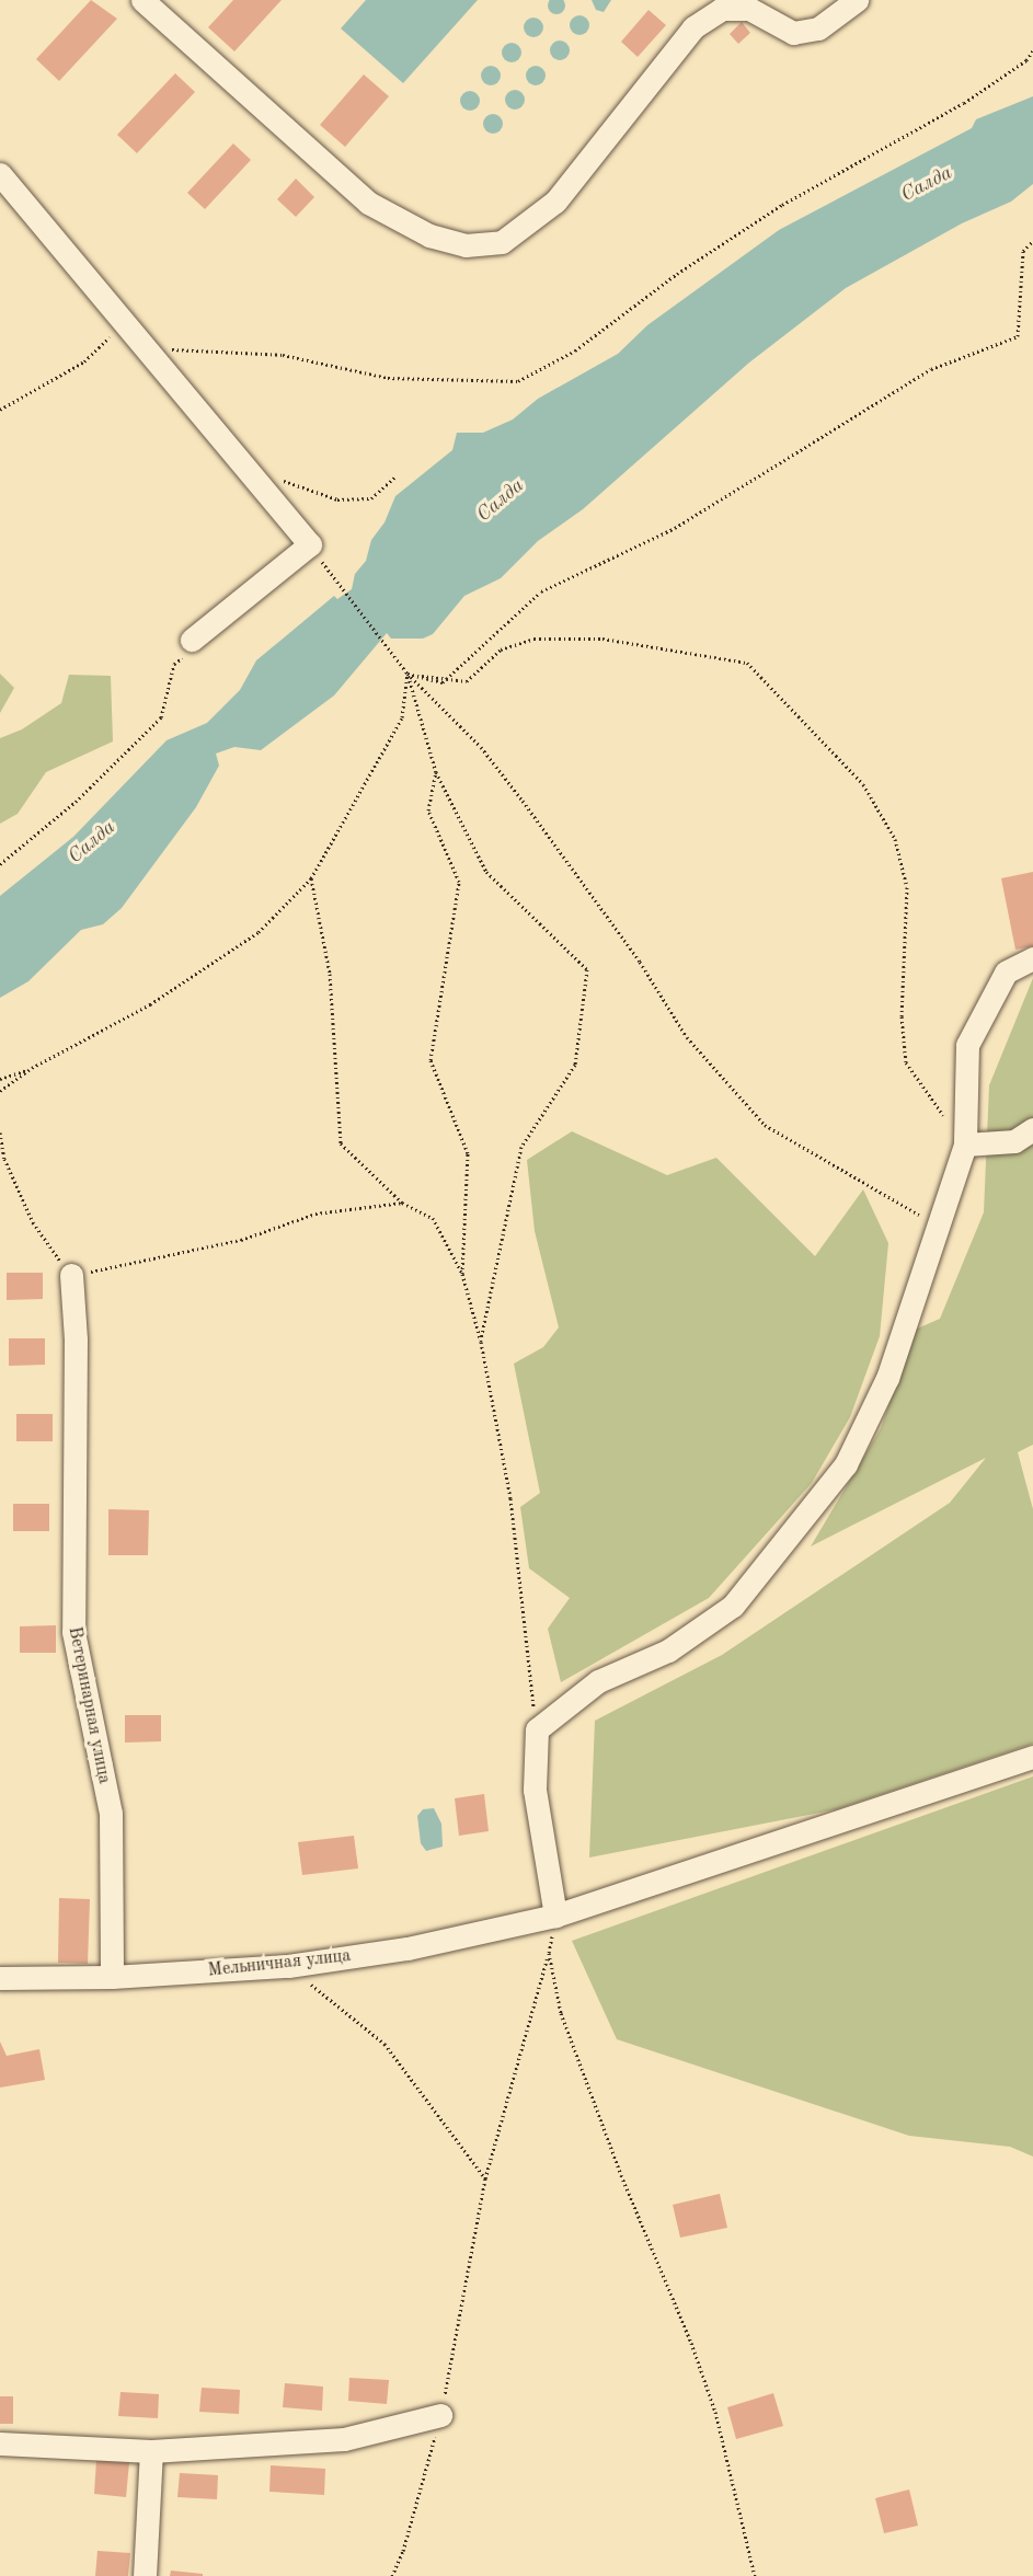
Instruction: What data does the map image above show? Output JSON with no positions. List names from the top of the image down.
{
  "streets": {
    "street": ["Ветеринарная улица", "Мельничная улица"]
  },
  "crossings": [
    ["Ветеринарная улица", "Мельничная улица"]
  ],
  "water": ["Салда"]
}
